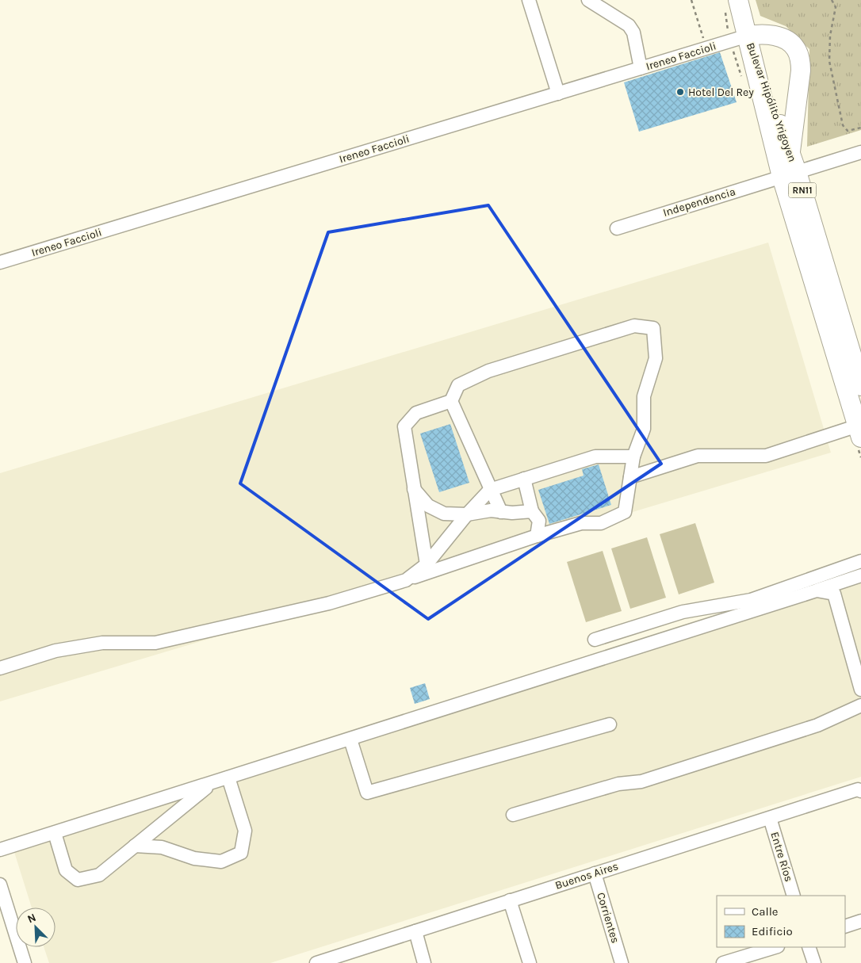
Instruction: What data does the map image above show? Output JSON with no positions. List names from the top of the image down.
{
  "streets": {
    "highway": ["Bulevar Hipólito Yrigoyen", "RN11"],
    "street": [
      "Ireneo Faccioli",
      "Independencia",
      "Entre Ríos",
      "Buenos Aires",
      "Corrientes"
    ]
  },
  "crossings": [
    ["Ireneo Faccioli", "Bulevar Hipólito Yrigoyen"],
    ["Ireneo Faccioli", "RN11"],
    ["Bulevar Hipólito Yrigoyen", "RN11"],
    ["Bulevar Hipólito Yrigoyen", "Independencia"],
    ["RN11", "Independencia"],
    ["Entre Ríos", "Buenos Aires"],
    ["Buenos Aires", "Corrientes"]
  ],
  "places": ["Hotel Del Rey"],
  "legend": ["Calle", "Edificio"],
  "north": "top left"
}
